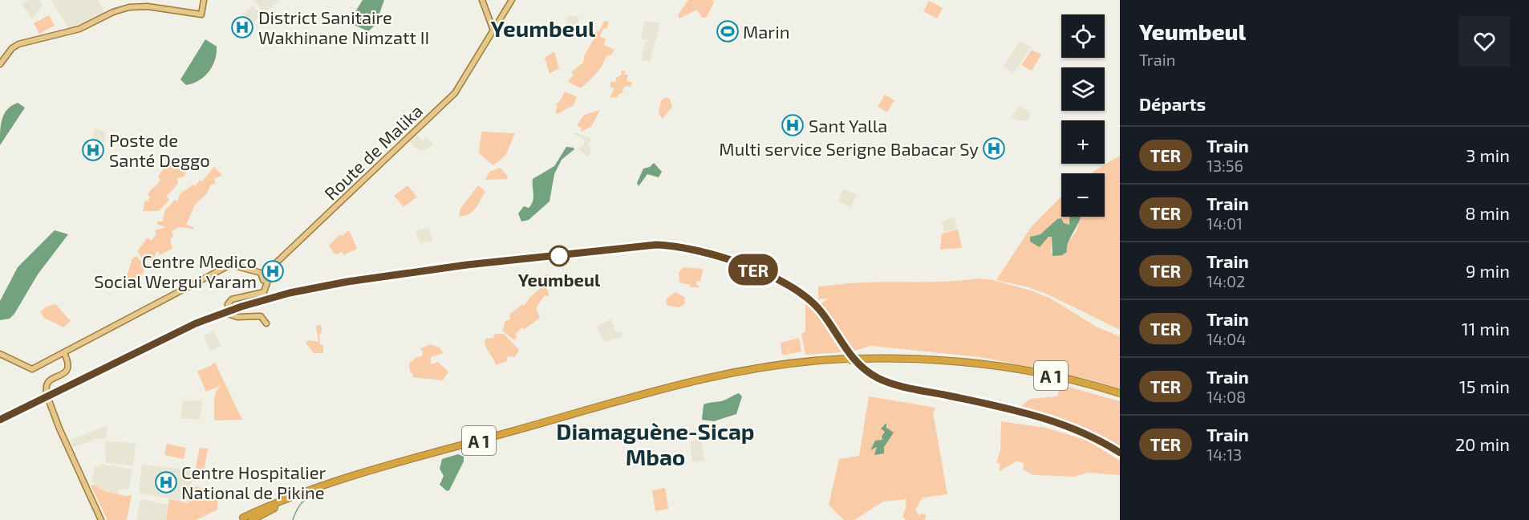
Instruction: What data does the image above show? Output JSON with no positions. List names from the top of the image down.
{
  "streets": {
    "highway": ["A 1"],
    "main road": ["Route de Malika"]
  },
  "districts": ["Yeumbeul", "Diamaguène-Sicap Mbao"],
  "places": {
    "hospital": [
      "District Sanitaire Wakhinane Nimzatt II",
      "Sant Yalla",
      "Multi service Serigne Babacar Sy",
      "Poste de Santé Deggo",
      "Centre Medico Social Wergui Yaram",
      "Centre Hospitalier National de Pikine"
    ],
    "sports": ["Marin"],
    "other": ["Yeumbeul"]
  },
  "page": {
    "on_map": "TER",
    "heading": [
      ["Yeumbeul", "Train"],
      "Départs"
    ],
    "map_buttons": ["+", "−"],
    "list": [
      {
        "mark": "TER",
        "name": "Train",
        "note": "13:56",
        "value": "3 min"
      },
      {
        "mark": "TER",
        "name": "Train",
        "note": "14:01",
        "value": "8 min"
      },
      {
        "mark": "TER",
        "name": "Train",
        "note": "14:02",
        "value": "9 min"
      },
      {
        "mark": "TER",
        "name": "Train",
        "note": "14:04",
        "value": "11 min"
      },
      {
        "mark": "TER",
        "name": "Train",
        "note": "14:08",
        "value": "15 min"
      },
      {
        "mark": "TER",
        "name": "Train",
        "note": "14:13",
        "value": "20 min"
      }
    ]
  }
}
